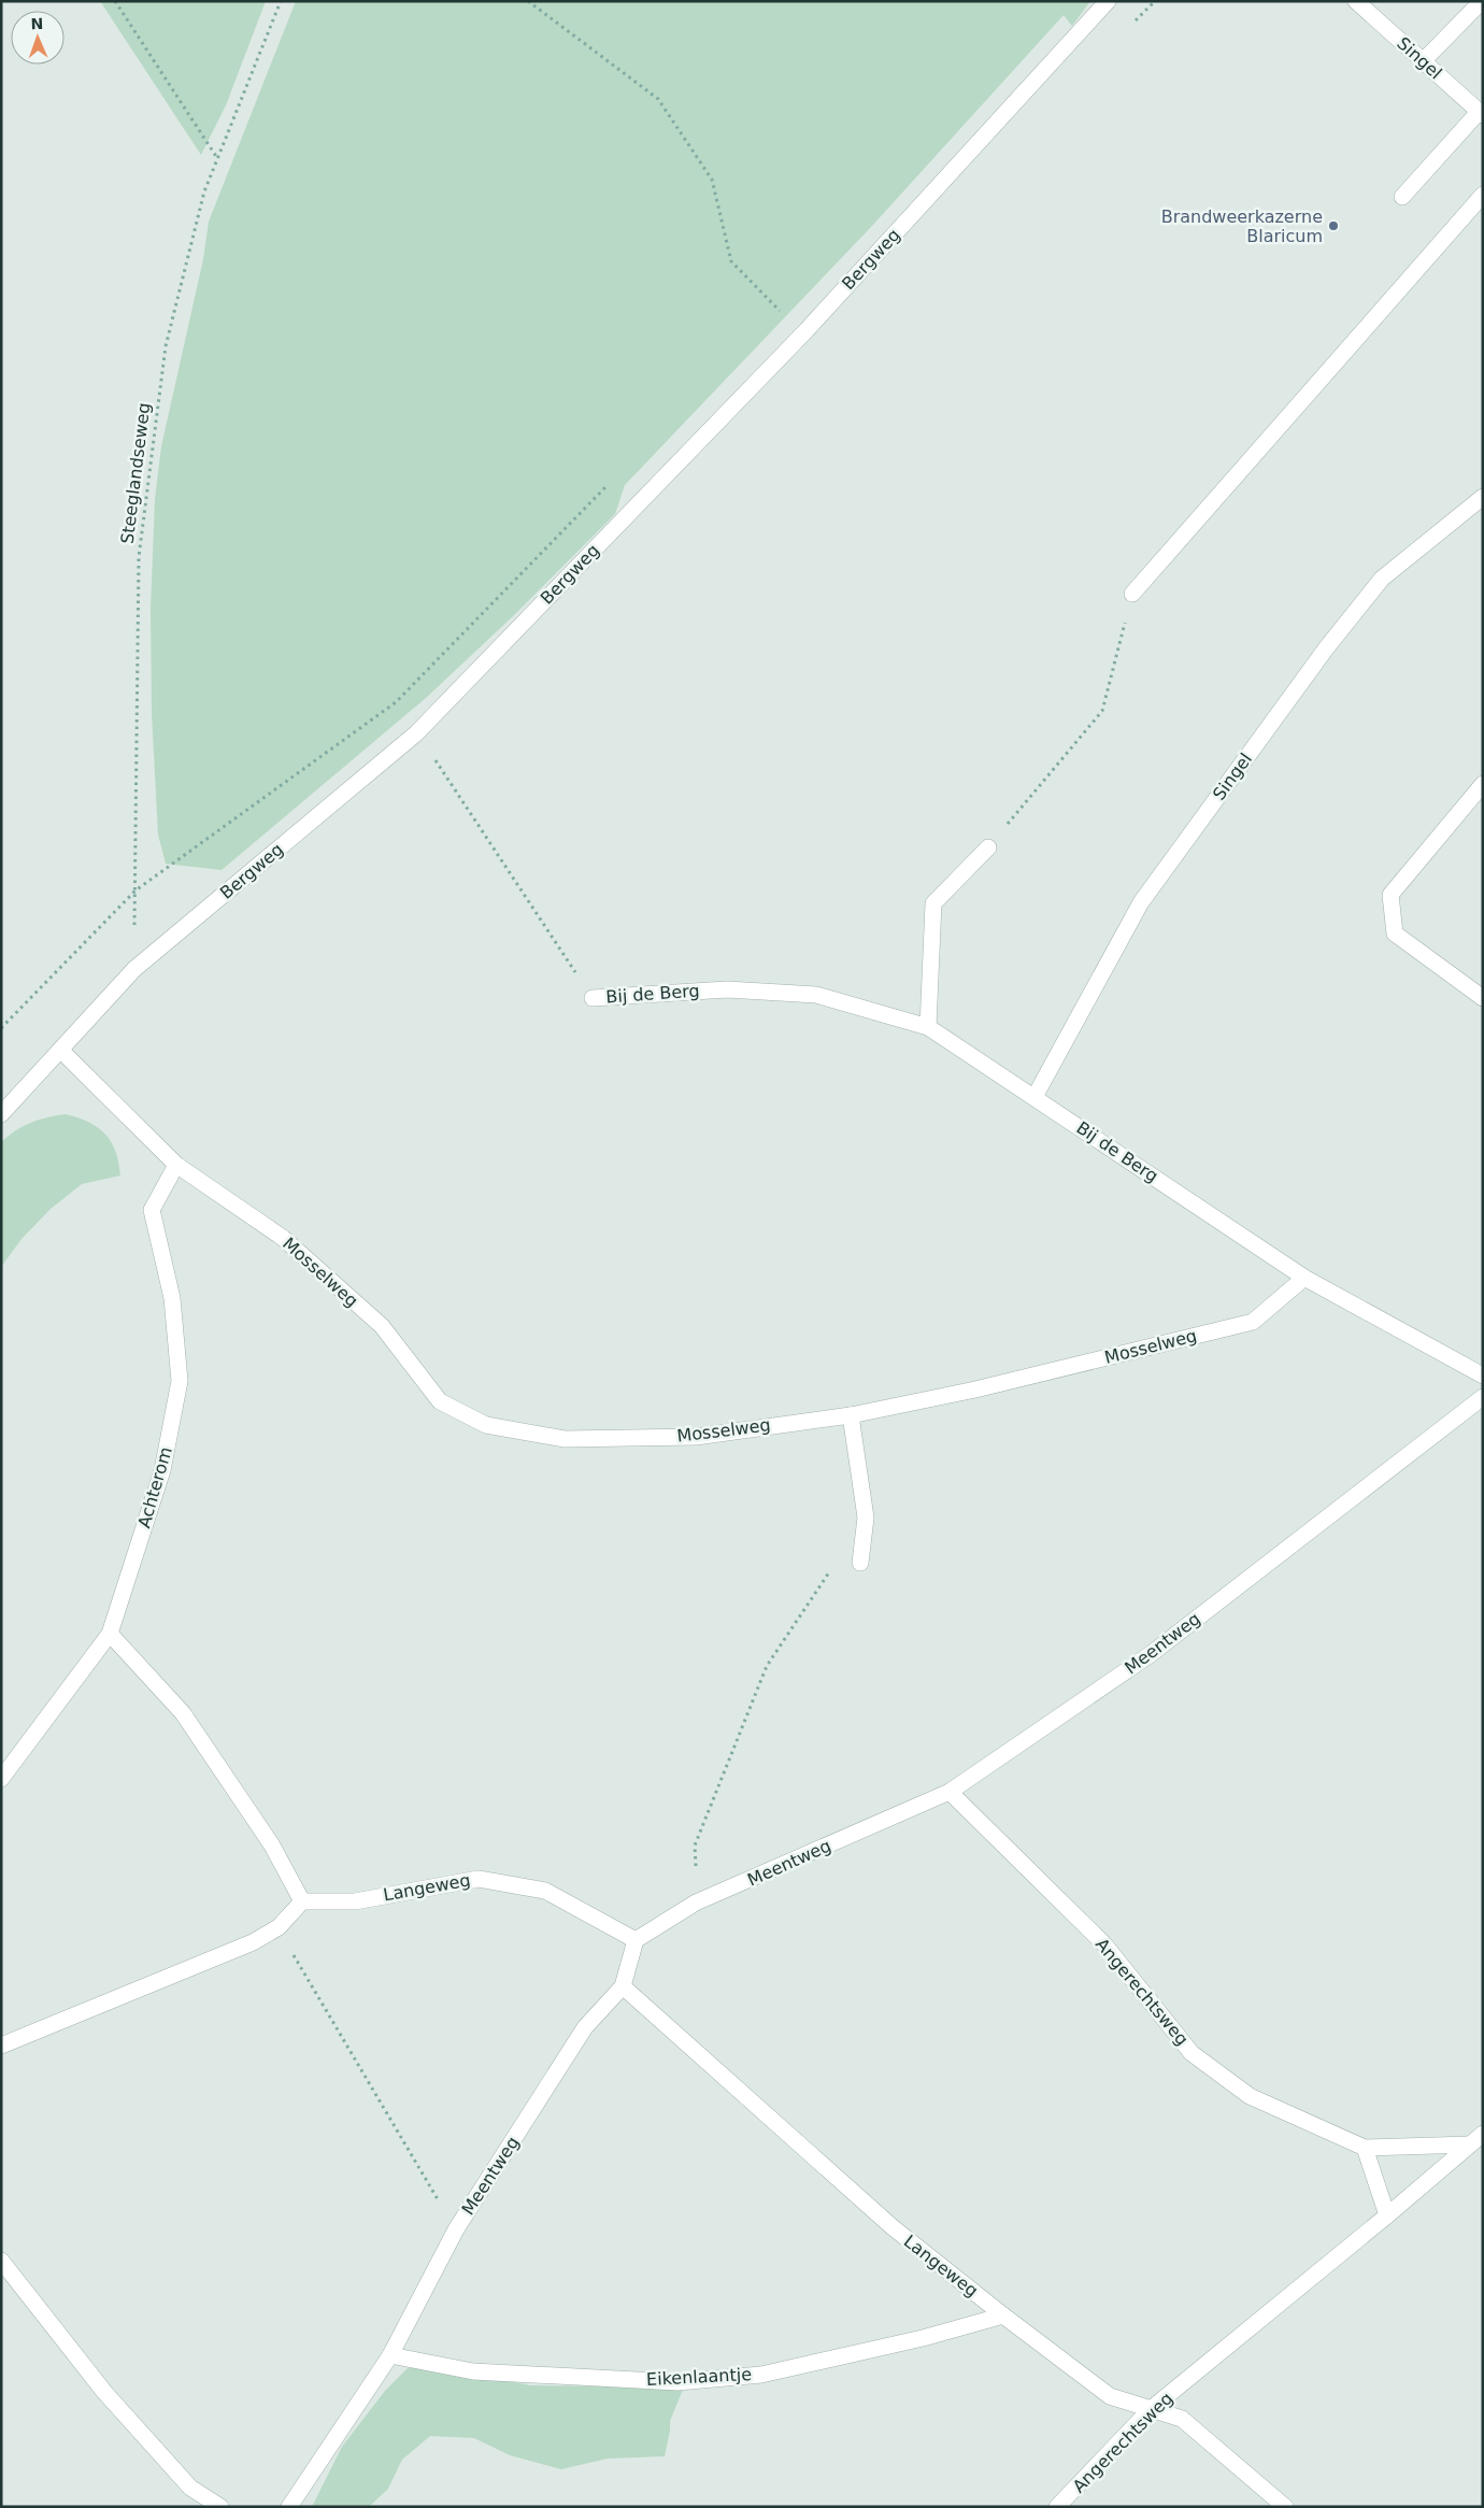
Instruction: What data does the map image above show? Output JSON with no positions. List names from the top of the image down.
{
  "streets": {
    "street": [
      "Singel",
      "Bergweg",
      "Bij de Berg",
      "Mosselweg",
      "Achterom",
      "Meentweg",
      "Langeweg",
      "Angerechtsweg",
      "Eikenlaantje"
    ],
    "path": ["Steeglandseweg"]
  },
  "crossings": [
    ["Singel", "Bij de Berg"],
    ["Bergweg", "Steeglandseweg"],
    ["Bergweg", "Bij de Berg"],
    ["Bergweg", "Mosselweg"],
    ["Bij de Berg", "Mosselweg"],
    ["Mosselweg", "Achterom"],
    ["Meentweg", "Langeweg"],
    ["Meentweg", "Angerechtsweg"],
    ["Meentweg", "Eikenlaantje"],
    ["Langeweg", "Angerechtsweg"],
    ["Langeweg", "Eikenlaantje"]
  ],
  "places": ["Brandweerkazerne Blaricum"],
  "north": "top"
}
